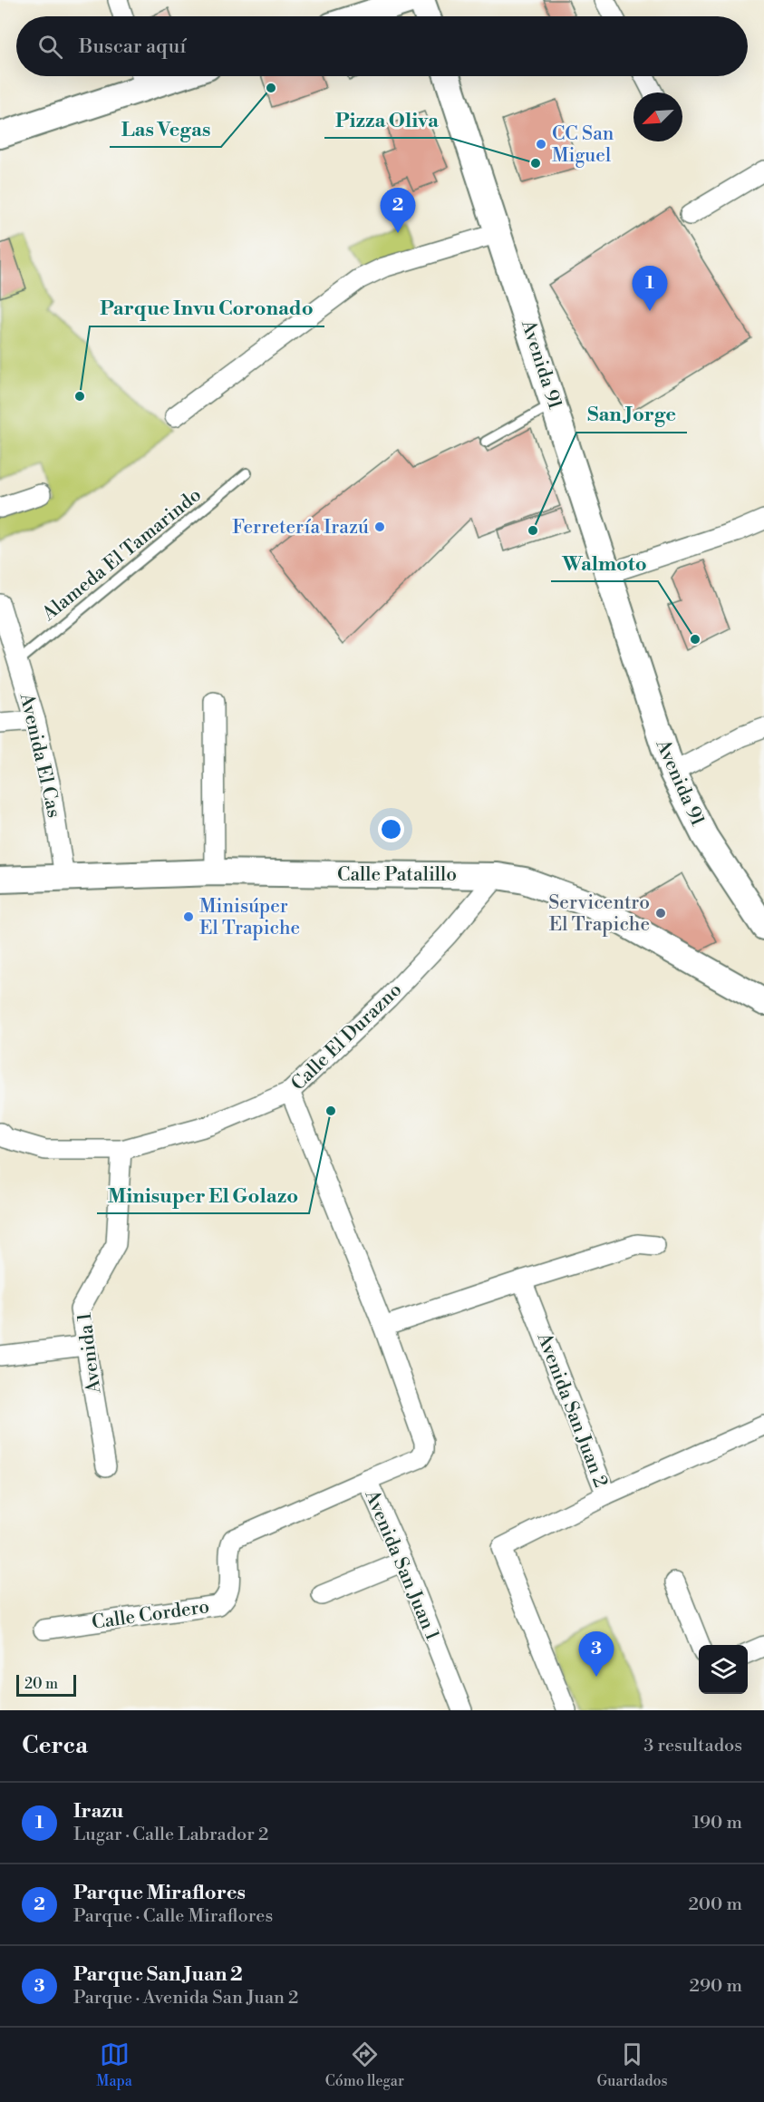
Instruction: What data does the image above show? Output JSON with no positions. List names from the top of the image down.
{
  "streets": {
    "main road": ["Avenida 91", "Calle Patalillo"],
    "street": [
      "Avenida El Cas",
      "Calle El Durazno",
      "Avenida 1",
      "Avenida San Juan 2",
      "Avenida San Juan 1",
      "Calle Cordero"
    ],
    "lane": ["Alameda El Tamarindo"]
  },
  "crossings": [
    ["Alameda El Tamarindo", "Avenida El Cas"],
    ["Avenida El Cas", "Calle Patalillo"],
    ["Calle Patalillo", "Calle El Durazno"],
    ["Calle El Durazno", "Avenida 1"],
    ["Calle El Durazno", "Avenida San Juan 1"],
    ["Avenida San Juan 1", "Calle Cordero"]
  ],
  "places": [
    "Las Vegas",
    "CC San Miguel",
    "Pizza Oliva",
    "Parque Invu Coronado",
    "Ferretería Irazú",
    "San Jorge",
    "Walmoto",
    "Servicentro El Trapiche",
    "Minisúper El Trapiche",
    "Minisuper El Golazo"
  ],
  "scale_bar": "20 m",
  "north": "bottom left",
  "page": {
    "search": "Buscar aquí",
    "pins": ["2", "1", "3"],
    "scale": "20 m",
    "heading": ["Cerca", "3 resultados"],
    "list": [
      {
        "mark": "1",
        "name": "Irazu",
        "note": "Lugar · Calle Labrador 2",
        "value": "190 m"
      },
      {
        "mark": "2",
        "name": "Parque Miraflores",
        "note": "Parque · Calle Miraflores",
        "value": "200 m"
      },
      {
        "mark": "3",
        "name": "Parque San Juan 2",
        "note": "Parque · Avenida San Juan 2",
        "value": "290 m"
      }
    ],
    "nav": ["Mapa", "Cómo llegar", "Guardados"]
  }
}
